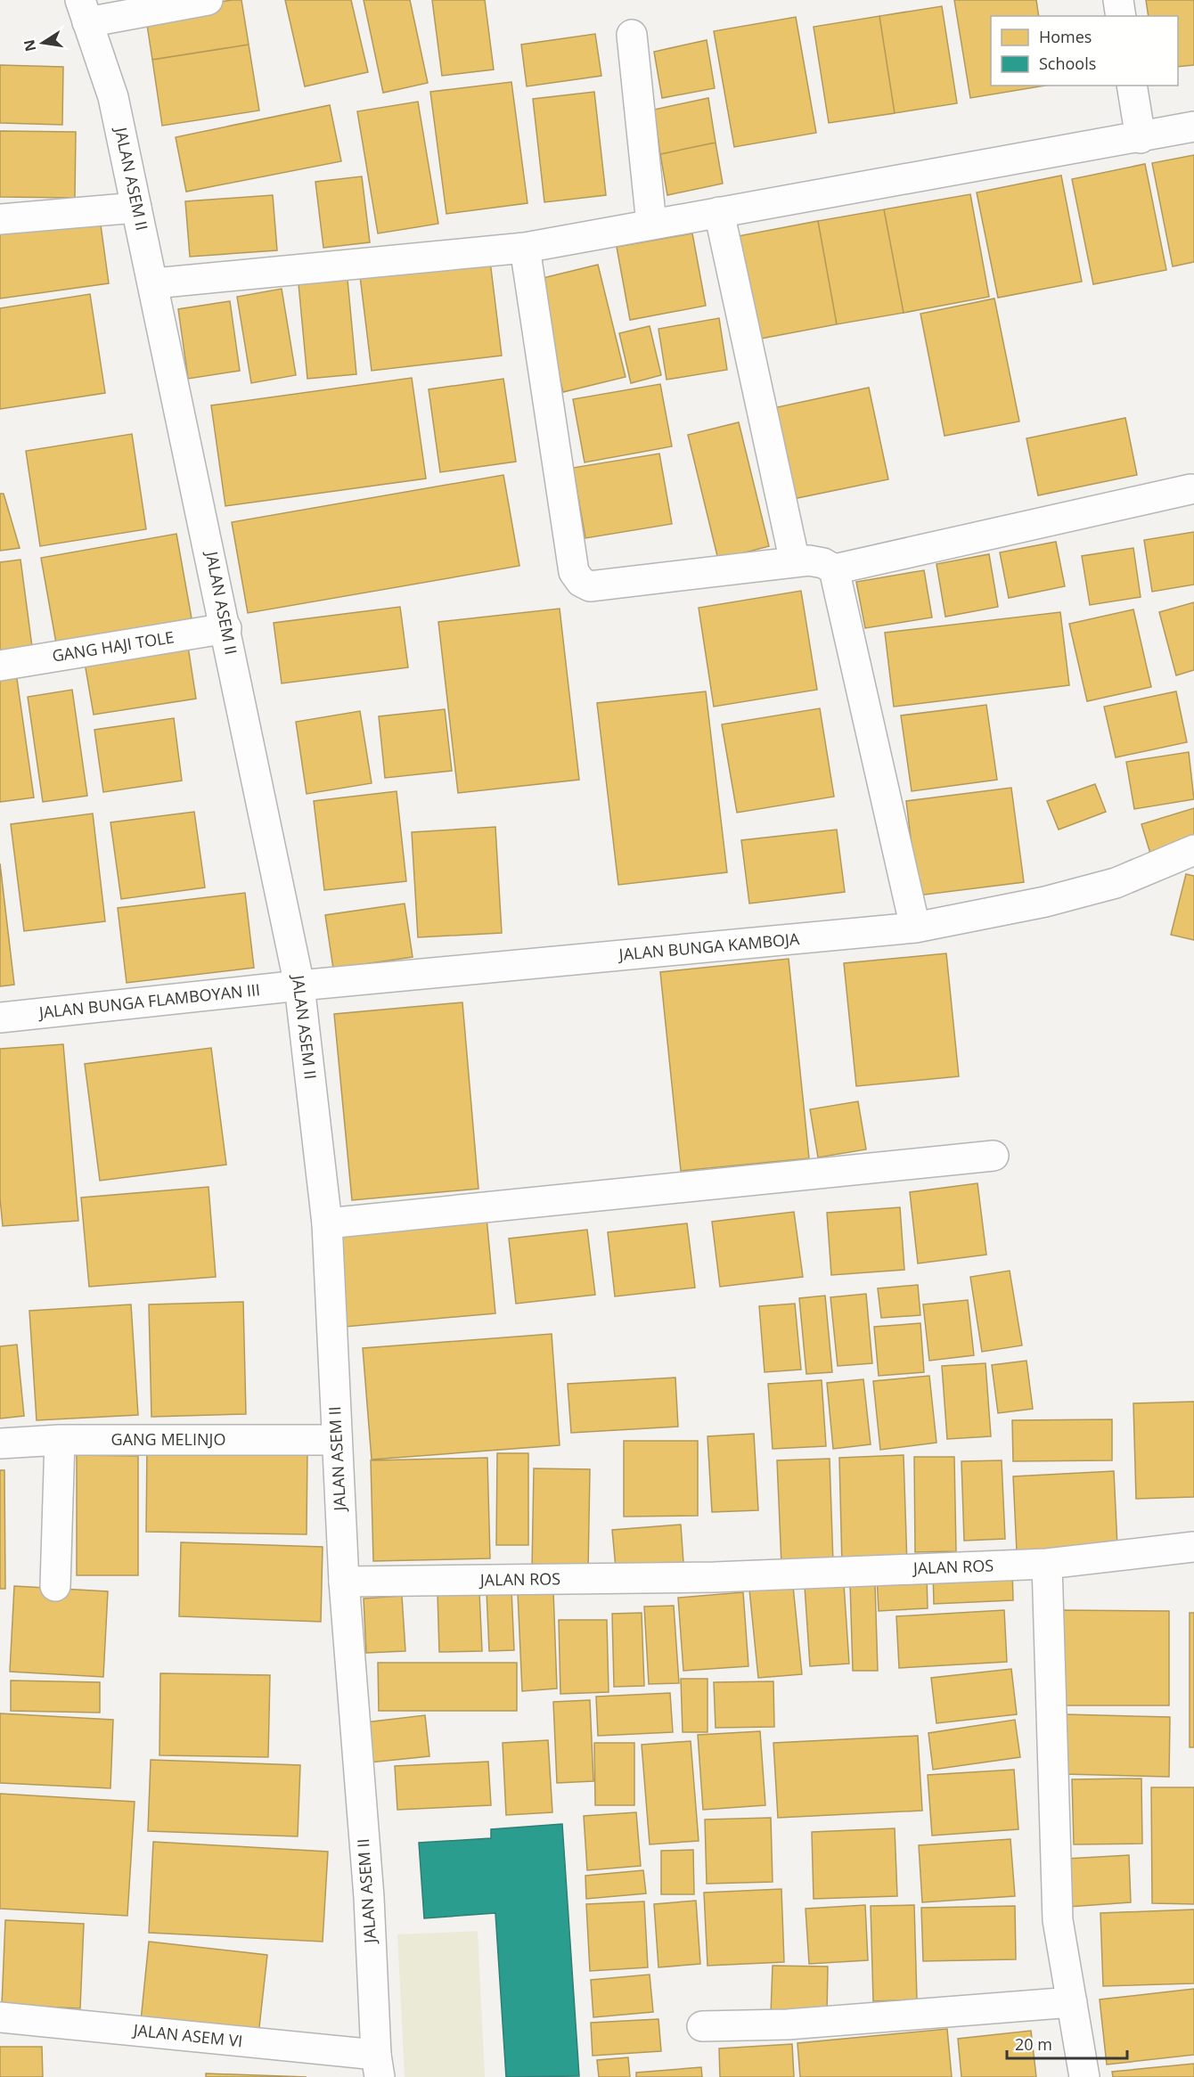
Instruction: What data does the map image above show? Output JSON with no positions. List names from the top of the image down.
{
  "streets": {
    "street": [
      "JALAN ASEM II",
      "GANG HAJI TOLE",
      "JALAN BUNGA KAMBOJA",
      "JALAN BUNGA FLAMBOYAN III",
      "GANG MELINJO",
      "JALAN ROS",
      "JALAN ASEM VI"
    ]
  },
  "crossings": [
    ["JALAN ASEM II", "GANG HAJI TOLE"],
    ["JALAN ASEM II", "JALAN BUNGA KAMBOJA"],
    ["JALAN ASEM II", "JALAN BUNGA FLAMBOYAN III"],
    ["JALAN ASEM II", "GANG MELINJO"],
    ["JALAN ASEM II", "JALAN ROS"],
    ["JALAN ASEM II", "JALAN ASEM VI"],
    ["JALAN BUNGA KAMBOJA", "JALAN BUNGA FLAMBOYAN III"]
  ],
  "legend": ["Homes", "Schools"],
  "scale_bar": "20 m",
  "north": "left"
}
